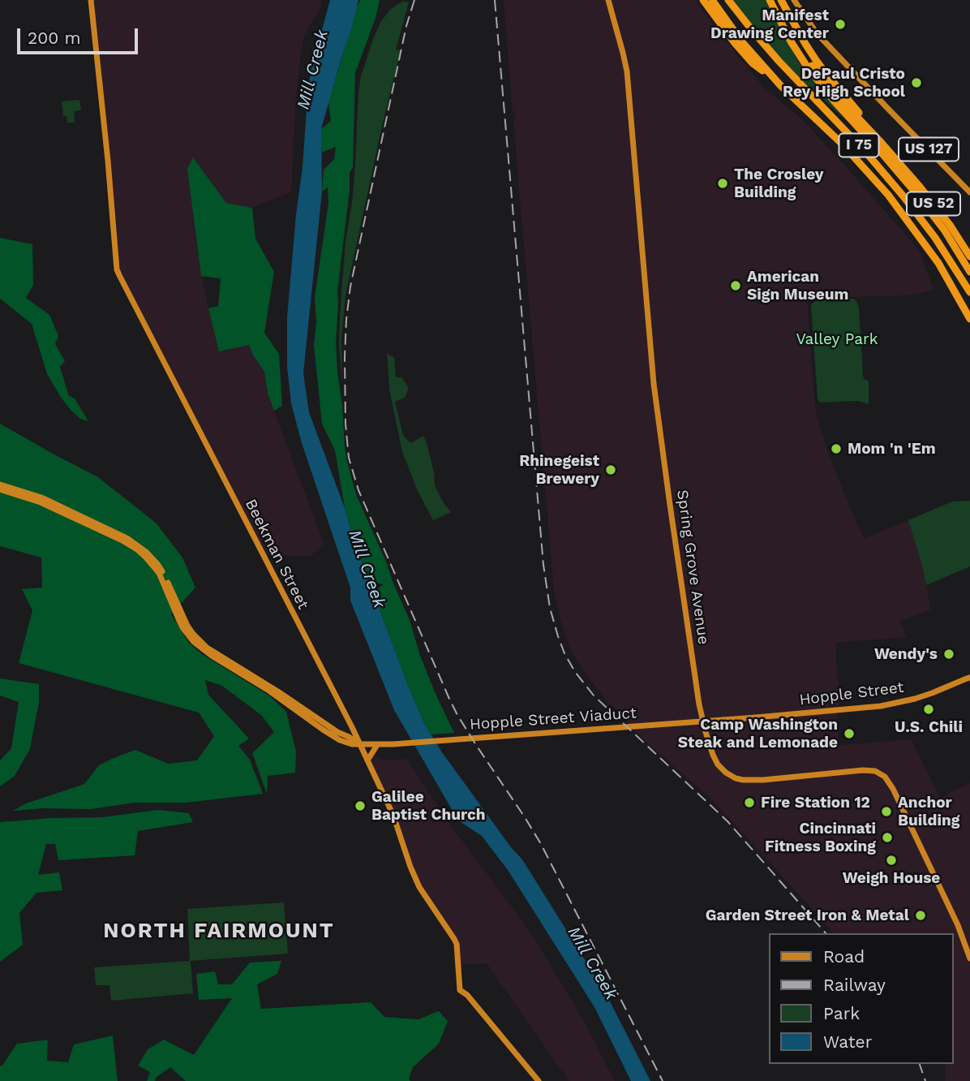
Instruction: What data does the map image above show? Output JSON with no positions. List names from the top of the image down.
{
  "streets": {
    "highway": ["I 75", "US 52"],
    "main road": [
      "US 127",
      "Beekman Street",
      "Spring Grove Avenue",
      "Hopple Street",
      "Hopple Street Viaduct"
    ]
  },
  "crossings": [
    ["Hopple Street", "Hopple Street Viaduct"]
  ],
  "districts": ["NORTH FAIRMOUNT"],
  "water": ["Mill Creek"],
  "parks": ["Valley Park"],
  "places": [
    "Manifest Drawing Center",
    "DePaul Cristo Rey High School",
    "The Crosley Building",
    "American Sign Museum",
    "Mom 'n 'Em",
    "Rhinegeist Brewery",
    "Wendy's",
    "U.S. Chili",
    "Camp Washington Steak and Lemonade",
    "Fire Station 12",
    "Galilee Baptist Church",
    "Anchor Building",
    "Cincinnati Fitness Boxing",
    "Weigh House",
    "Garden Street Iron & Metal"
  ],
  "legend": [
    "Road",
    "Railway",
    "Park",
    "Water"
  ],
  "scale_bar": "200 m"
}
